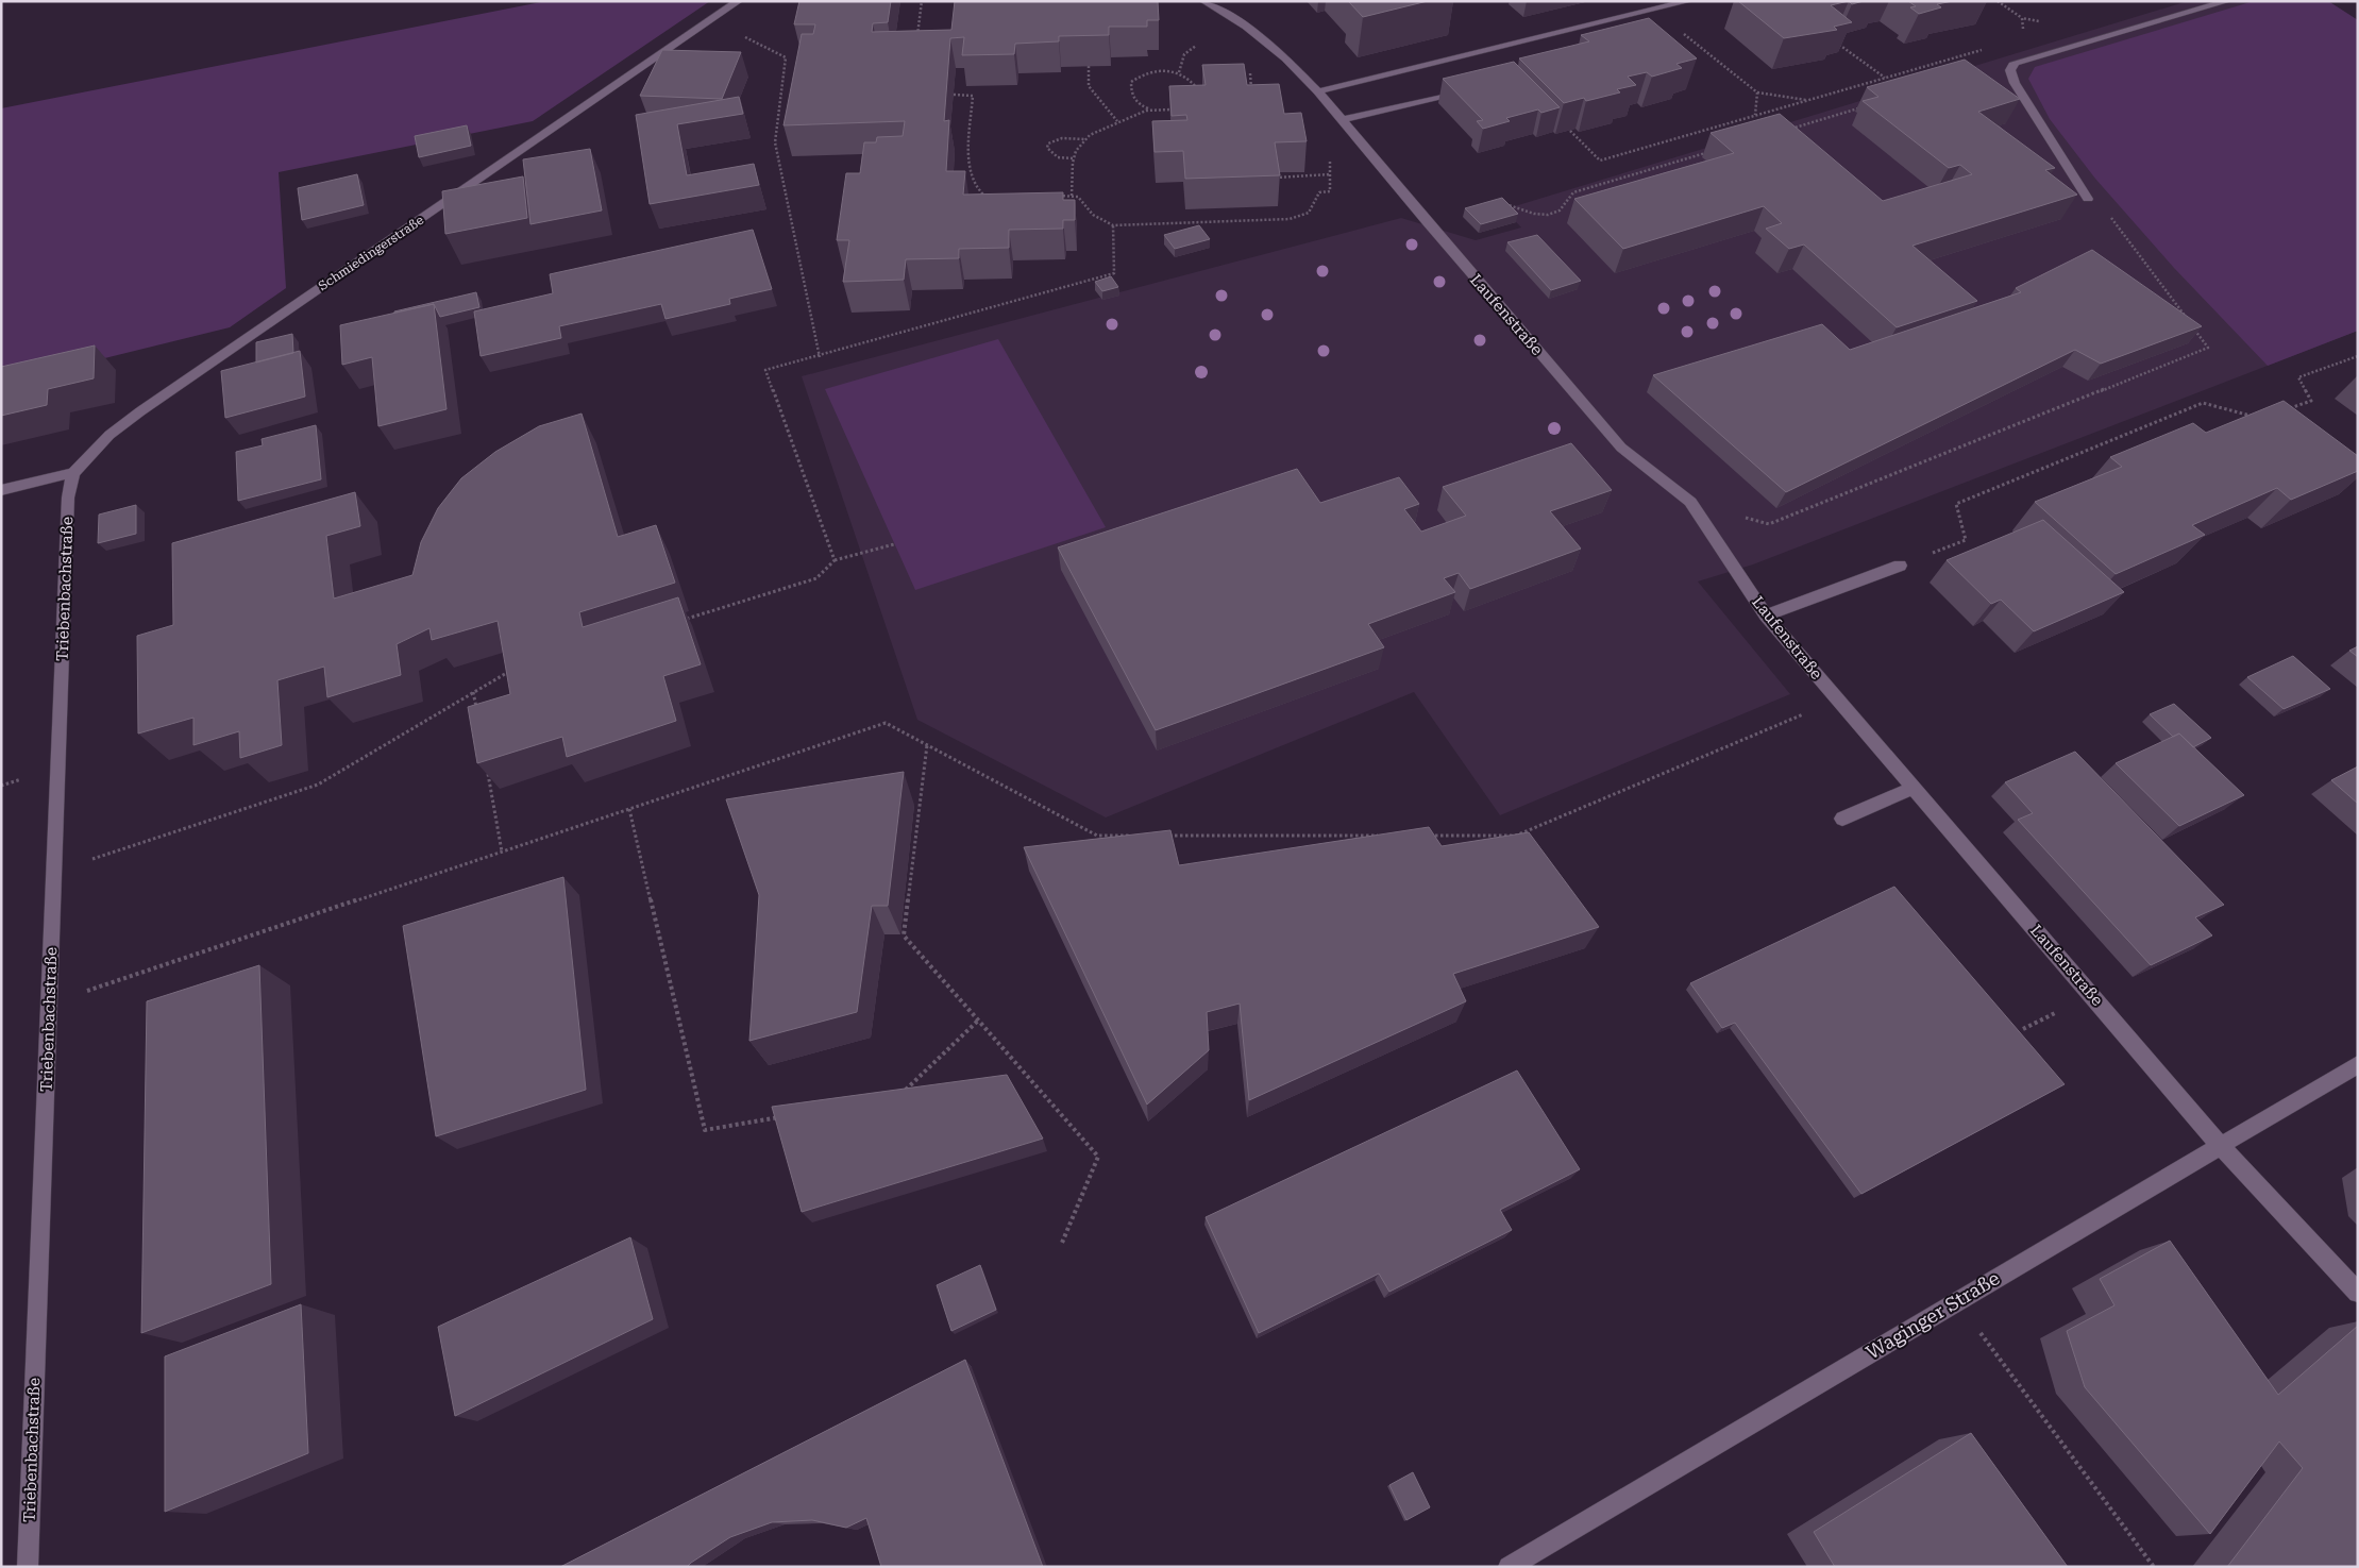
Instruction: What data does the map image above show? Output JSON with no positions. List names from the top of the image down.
{
  "streets": {
    "street": [
      "Schmiedingerstraße",
      "Laufenstraße",
      "Triebenbachstraße",
      "Waginger Straße"
    ]
  },
  "crossings": [
    ["Schmiedingerstraße", "Triebenbachstraße"],
    ["Laufenstraße", "Waginger Straße"]
  ]
}
